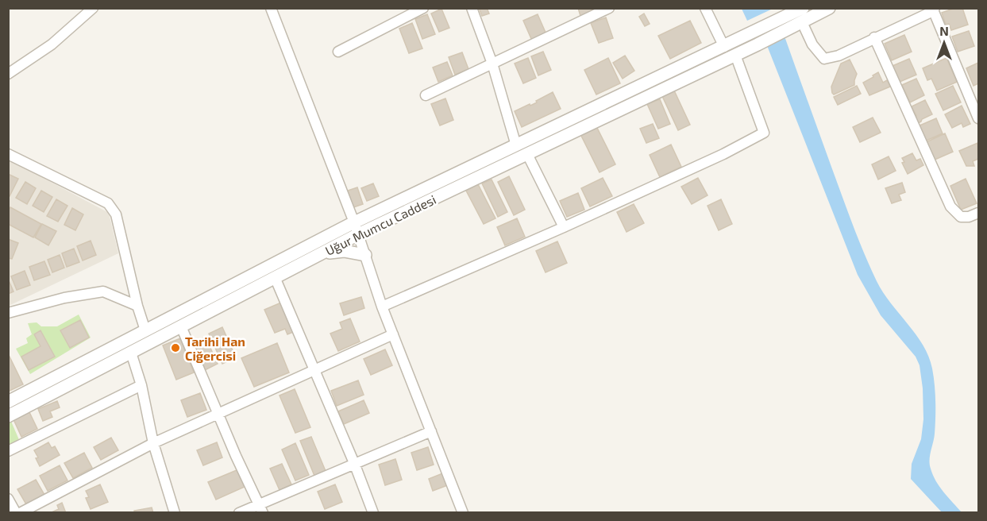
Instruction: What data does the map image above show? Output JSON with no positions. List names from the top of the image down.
{
  "streets": {
    "street": ["Uğur Mumcu Caddesi"]
  },
  "places": ["Tarihi Han Ciğercisi"],
  "north": "top"
}
